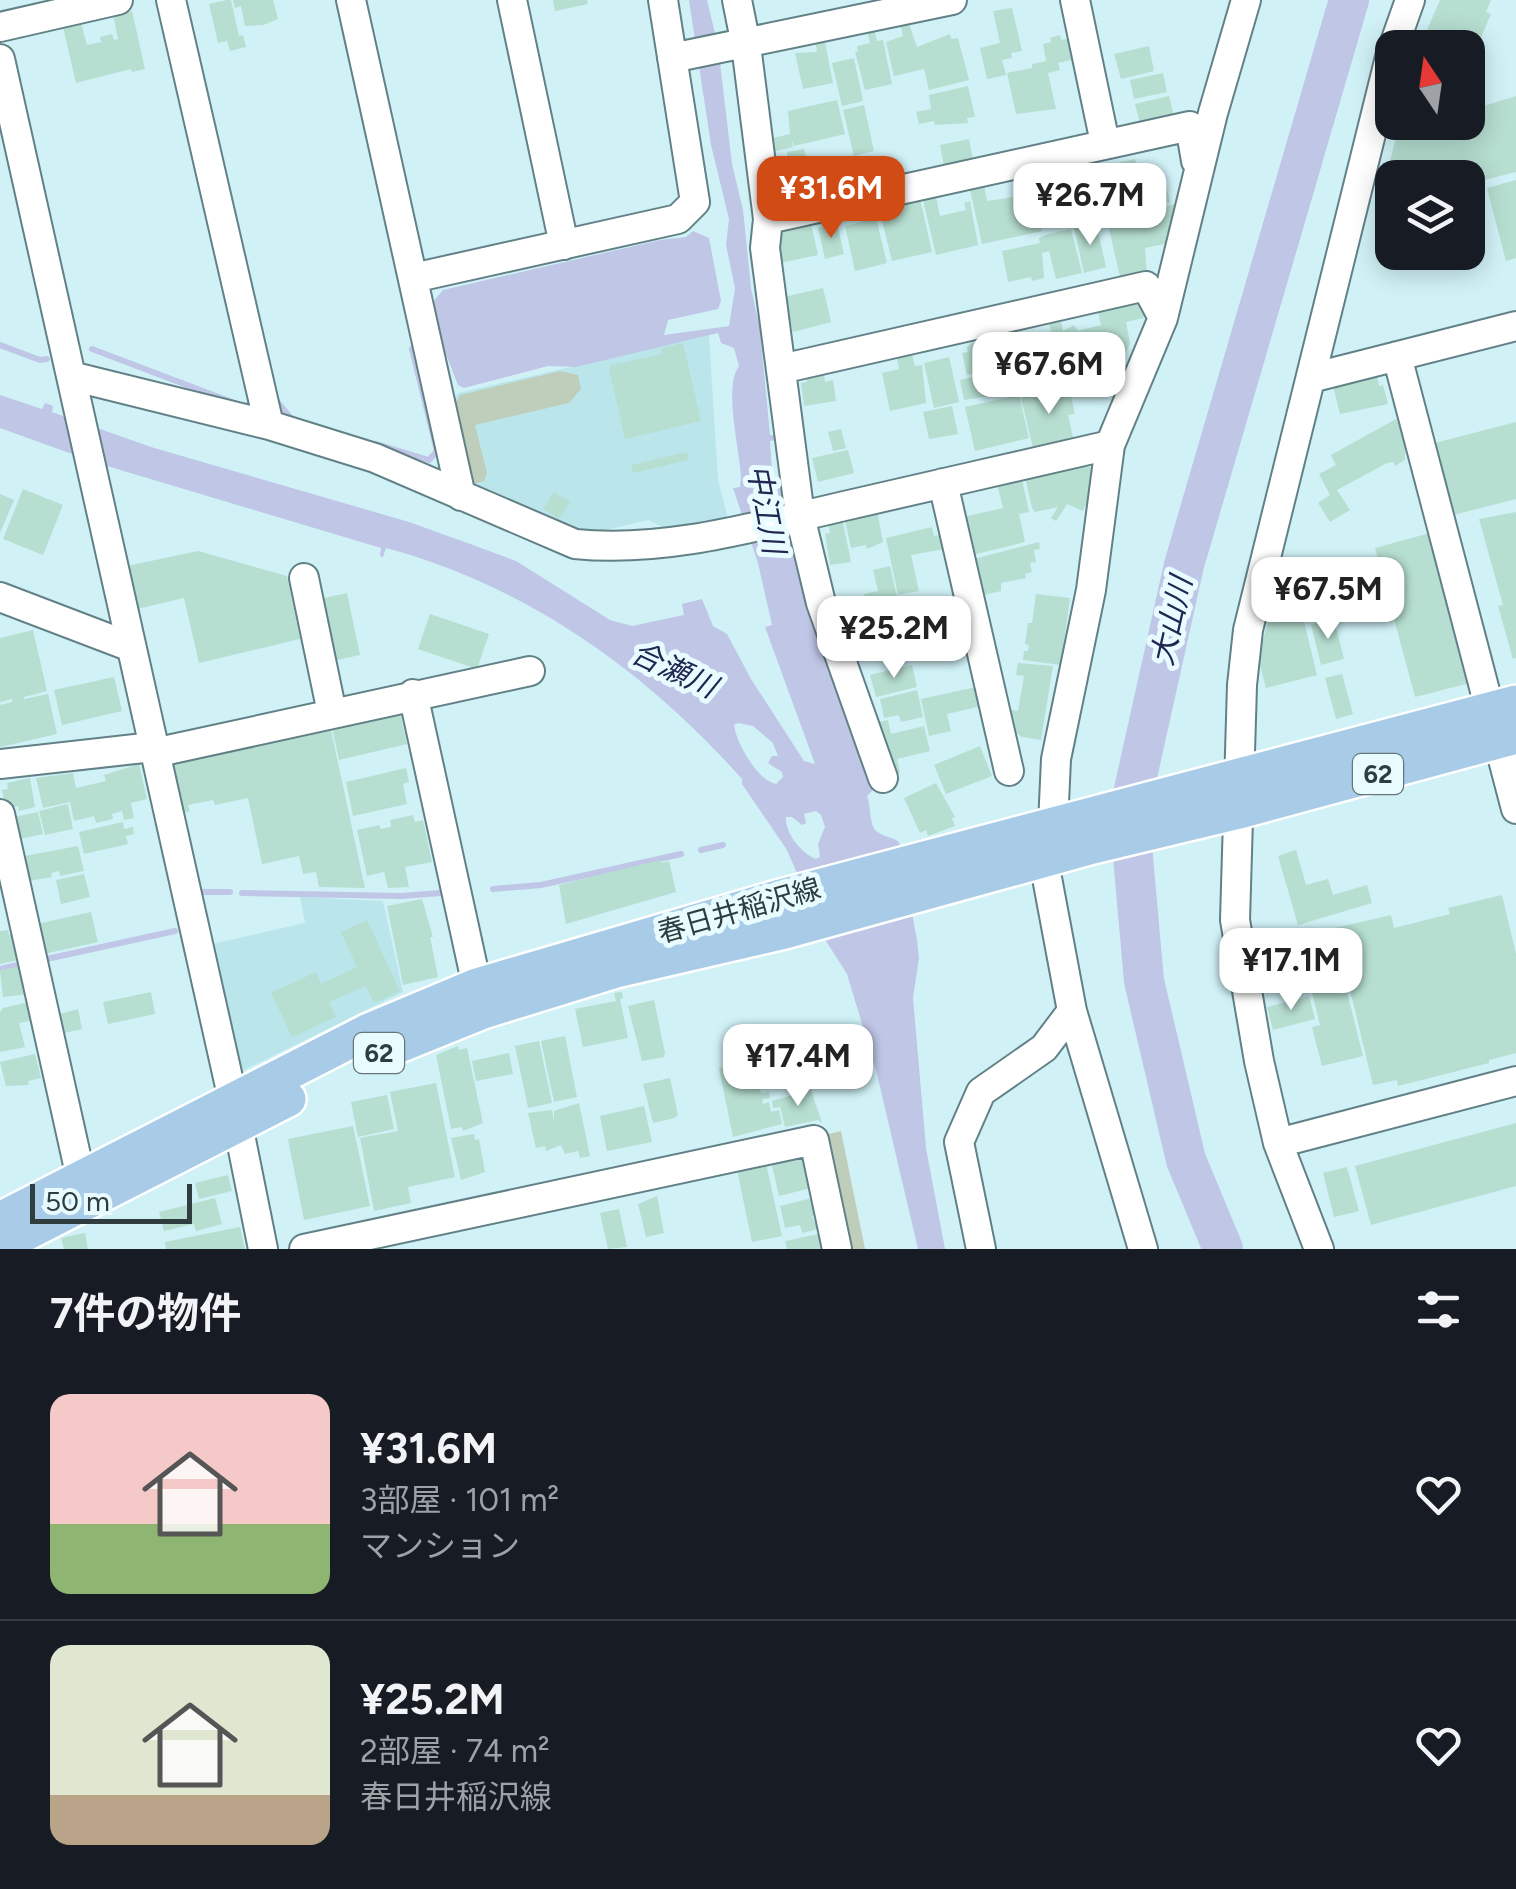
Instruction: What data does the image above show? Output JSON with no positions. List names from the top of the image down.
{
  "streets": {
    "main road": ["62", "春日井稲沢線"]
  },
  "water": ["中江川", "大山川", "合瀬川"],
  "scale_bar": "50 m",
  "north": "top",
  "page": {
    "price": [
      "¥31.6M",
      "¥26.7M",
      "¥67.6M",
      "¥67.5M",
      "¥25.2M",
      "¥17.1M",
      "¥17.4M"
    ],
    "scale": "50 m",
    "heading": "7件の物件",
    "list": [
      {
        "name": "¥31.6M",
        "note": "3部屋 · 101 m² · マンション"
      },
      {
        "name": "¥25.2M",
        "note": "2部屋 · 74 m² · 春日井稲沢線"
      }
    ]
  }
}
